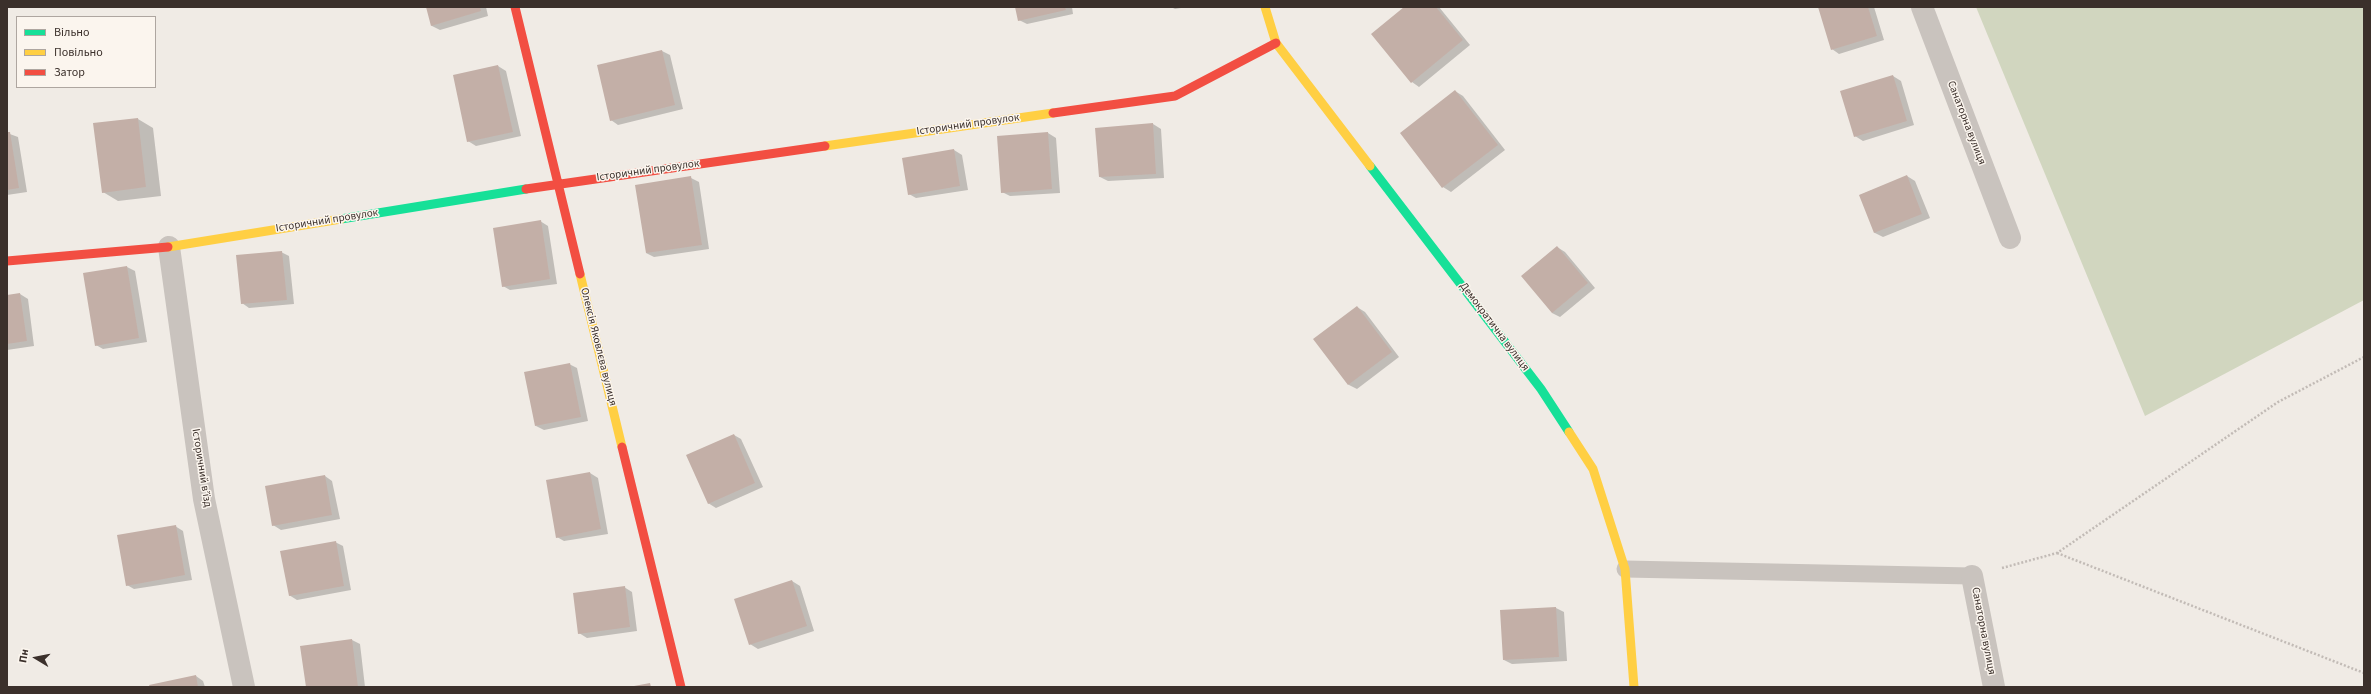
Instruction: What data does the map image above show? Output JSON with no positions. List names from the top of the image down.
{
  "streets": {
    "street": [
      "Санаторна вулиця",
      "Історичний провулок",
      "Демократична вулиця",
      "Олексія Яковлєва вулиця",
      "Історичний в’їзд"
    ]
  },
  "crossings": [
    ["Історичний провулок", "Демократична вулиця"],
    ["Історичний провулок", "Олексія Яковлєва вулиця"],
    ["Історичний провулок", "Історичний в’їзд"]
  ],
  "legend": ["Вільно", "Повільно", "Затор"],
  "north": "left"
}
